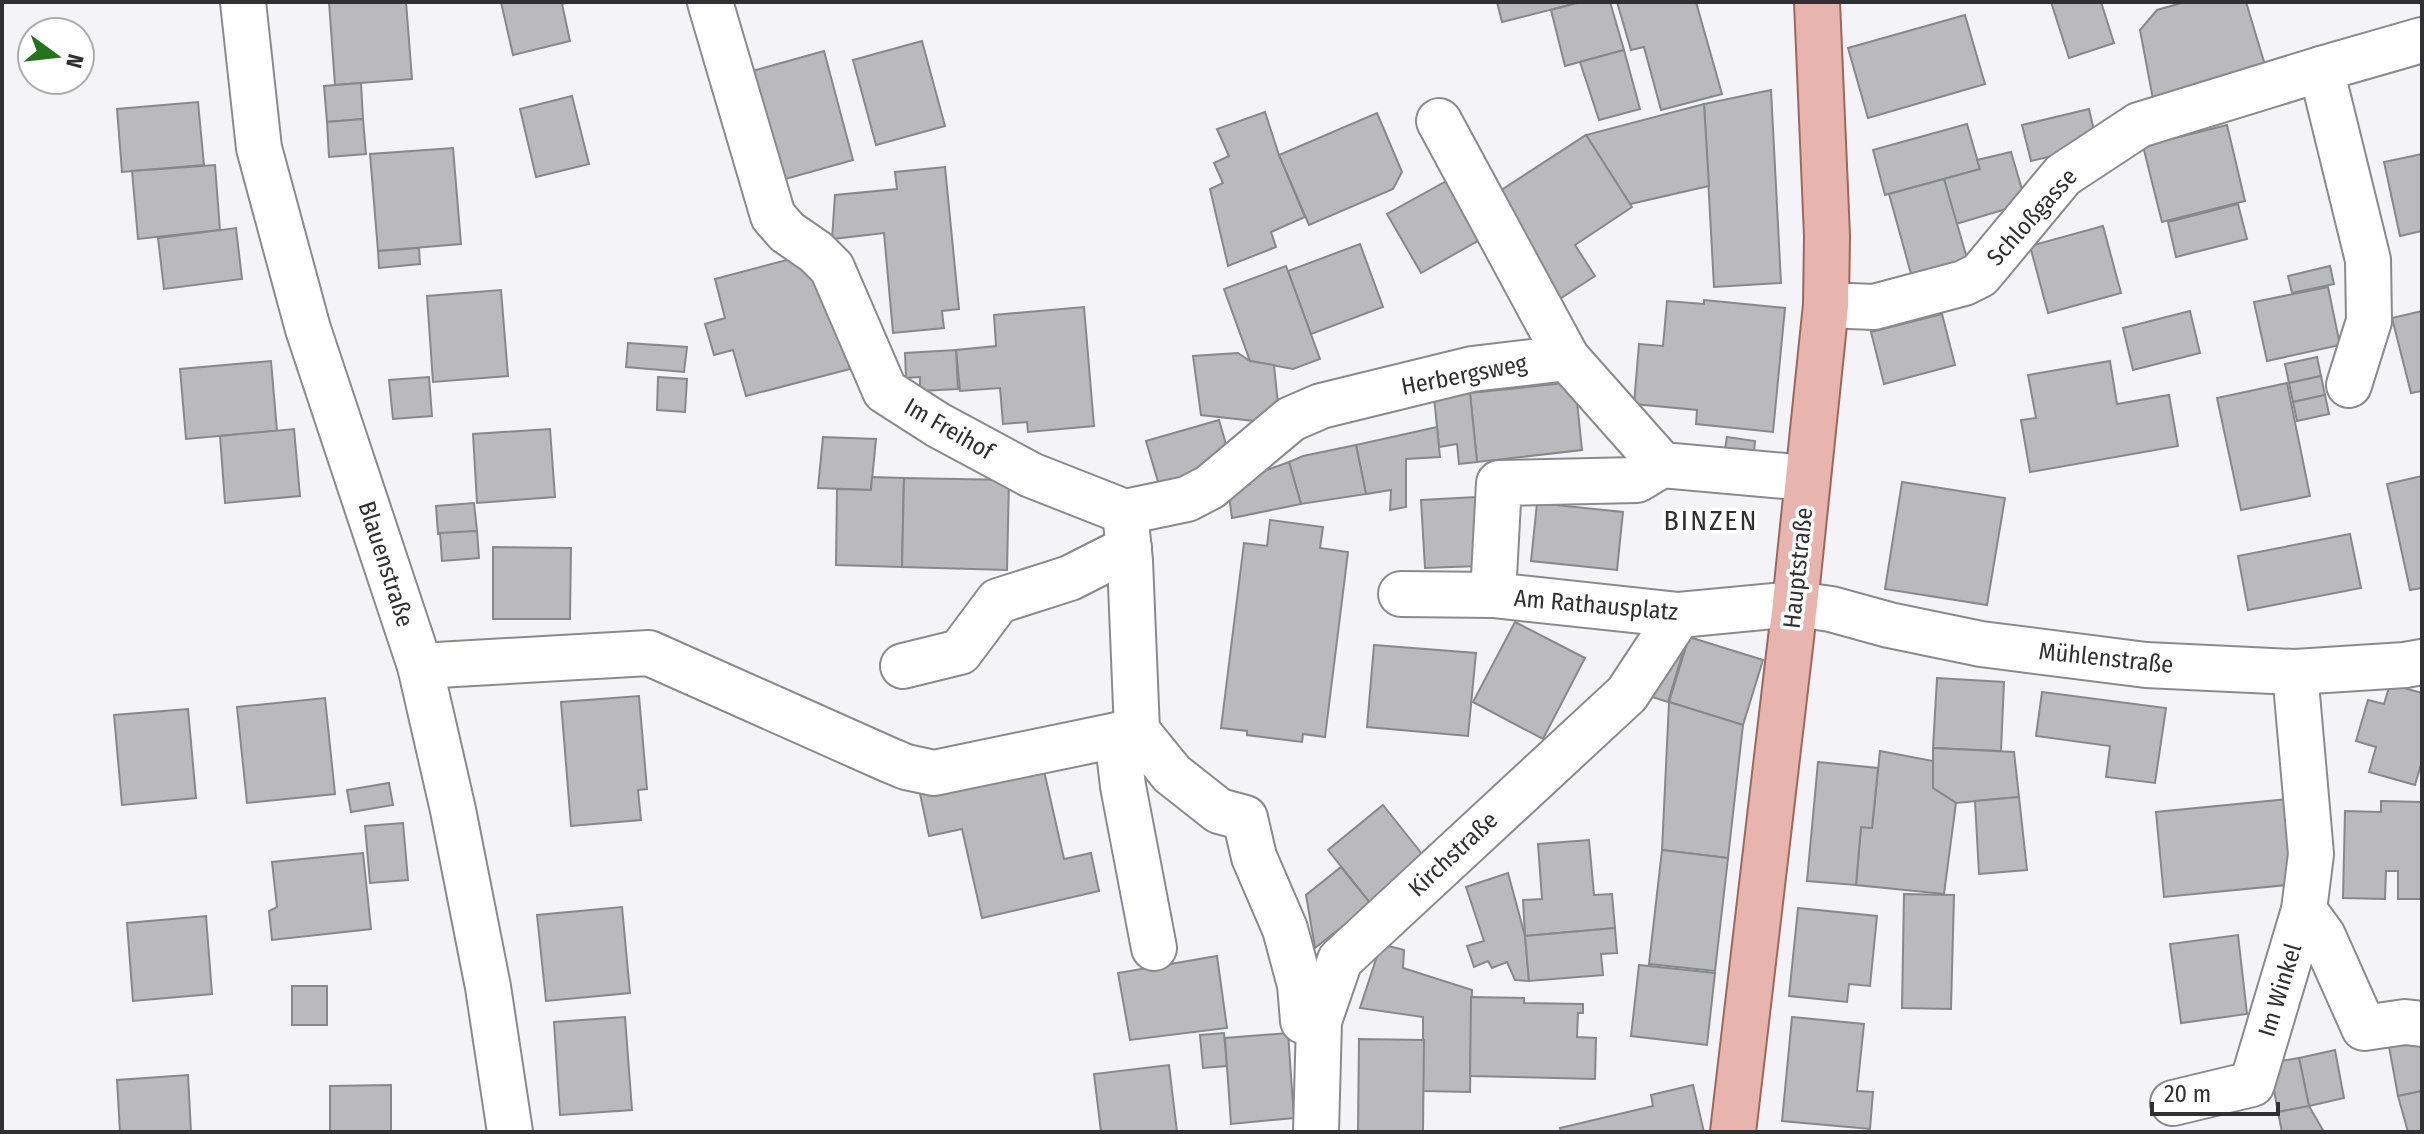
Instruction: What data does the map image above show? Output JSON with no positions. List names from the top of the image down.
{
  "streets": {
    "main road": ["Hauptstraße"],
    "street": [
      "Schloßgasse",
      "Herbergsweg",
      "Im Freihof",
      "Blauenstraße",
      "Am Rathausplatz",
      "Mühlenstraße",
      "Kirchstraße",
      "Im Winkel"
    ]
  },
  "crossings": [
    ["Schloßgasse", "Hauptstraße"],
    ["Herbergsweg", "Im Freihof"],
    ["Hauptstraße", "Am Rathausplatz"],
    ["Hauptstraße", "Mühlenstraße"],
    ["Am Rathausplatz", "Mühlenstraße"],
    ["Am Rathausplatz", "Kirchstraße"],
    ["Mühlenstraße", "Im Winkel"]
  ],
  "districts": ["BINZEN"],
  "scale_bar": "20 m",
  "north": "right"
}
